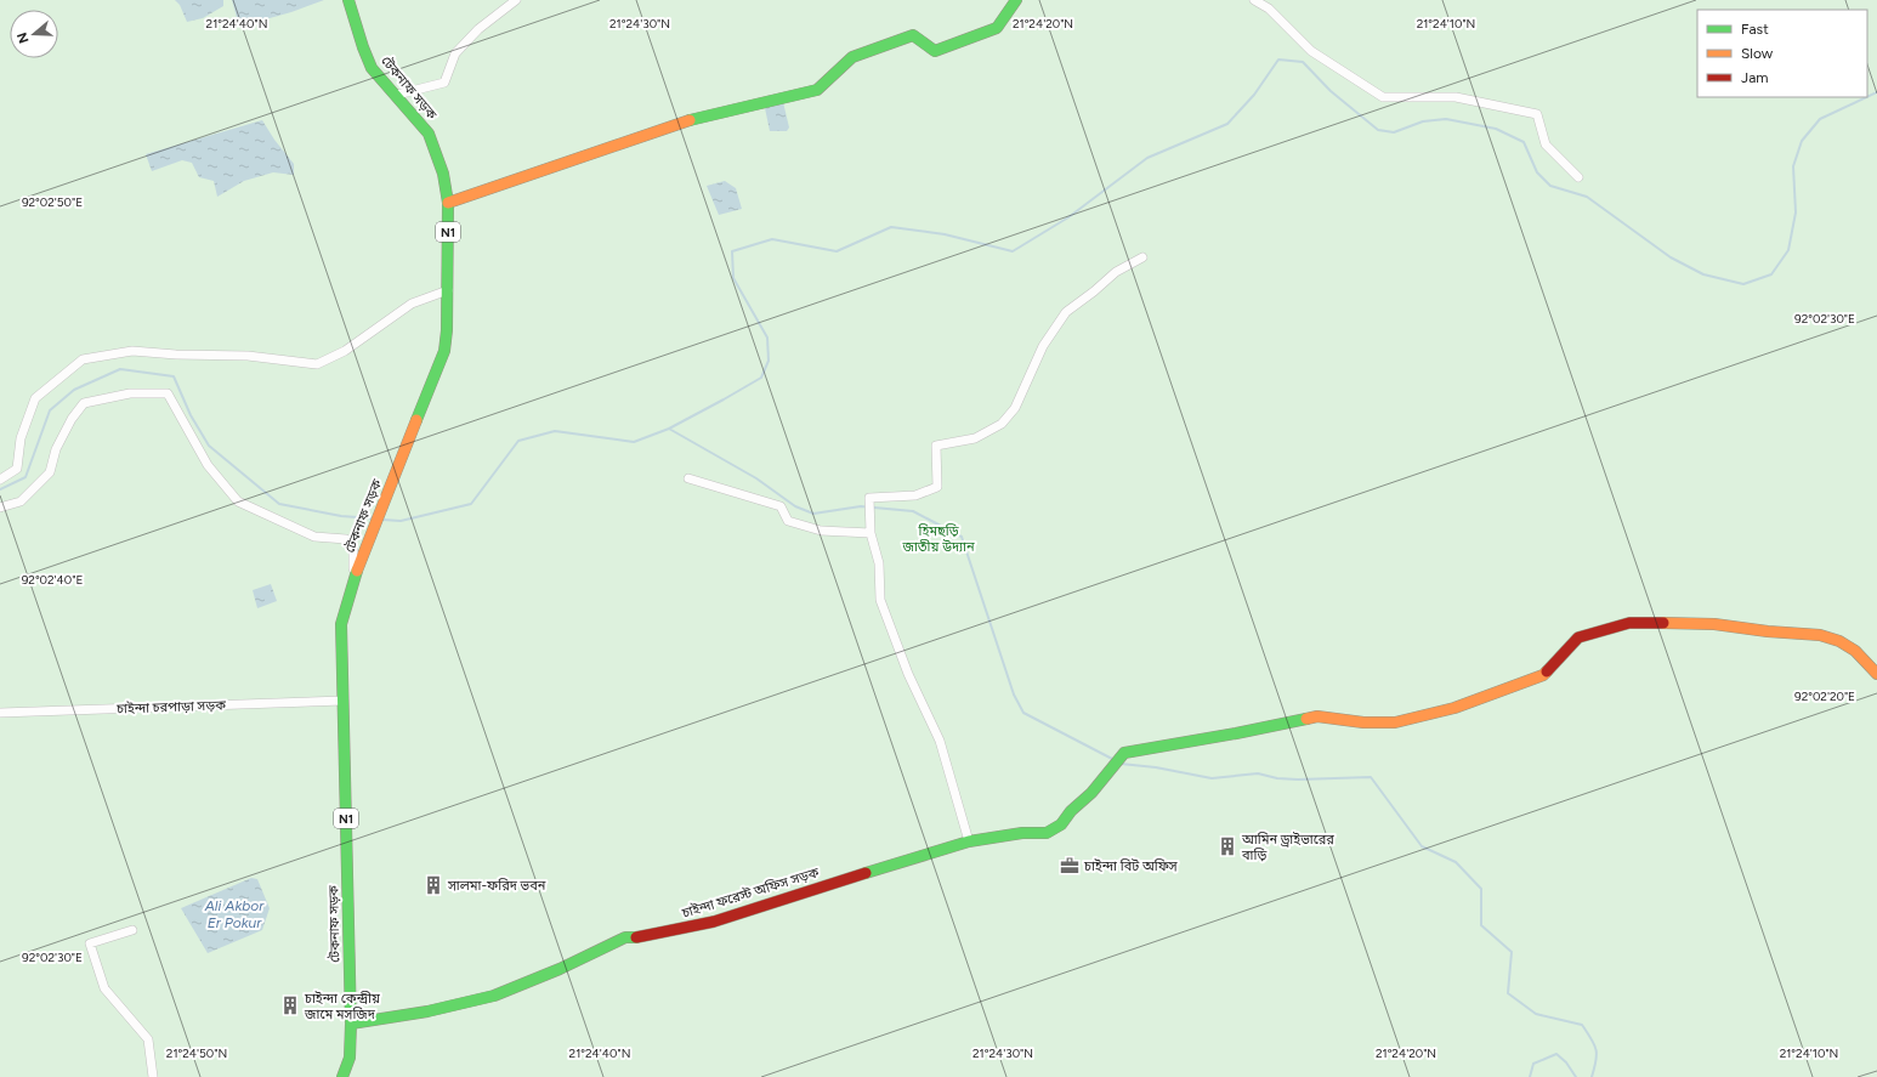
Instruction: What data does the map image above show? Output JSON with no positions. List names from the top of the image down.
{
  "streets": {
    "main road": ["টেকনাফ সড়ক", "N1", "চাইন্দা ফরেস্ট অফিস সড়ক"],
    "street": ["চাইন্দা চরপাড়া সড়ক"]
  },
  "crossings": [
    ["টেকনাফ সড়ক", "চাইন্দা চরপাড়া সড়ক"],
    ["টেকনাফ সড়ক", "চাইন্দা ফরেস্ট অফিস সড়ক"]
  ],
  "water": ["Ali Akbor Er Pokur"],
  "parks": ["হিমছড়ি জাতীয় উদ্যান"],
  "places": {
    "building": ["আমিন ড্রাইভারের বাড়ি", "সালমা-ফরিদ ভবন", "চাইন্দা কেন্দ্রীয় জামে মসজিদ"],
    "office": ["চাইন্দা বিট অফিস"]
  },
  "legend": ["Fast", "Slow", "Jam"],
  "north": "left",
  "coordinates": [
    "21°24'40\"N",
    "21°24'30\"N",
    "21°24'20\"N",
    "21°24'10\"N",
    "92°02'50\"E",
    "92°02'30\"E",
    "92°02'40\"E",
    "92°02'20\"E",
    "21°24'50\"N"
  ]
}
